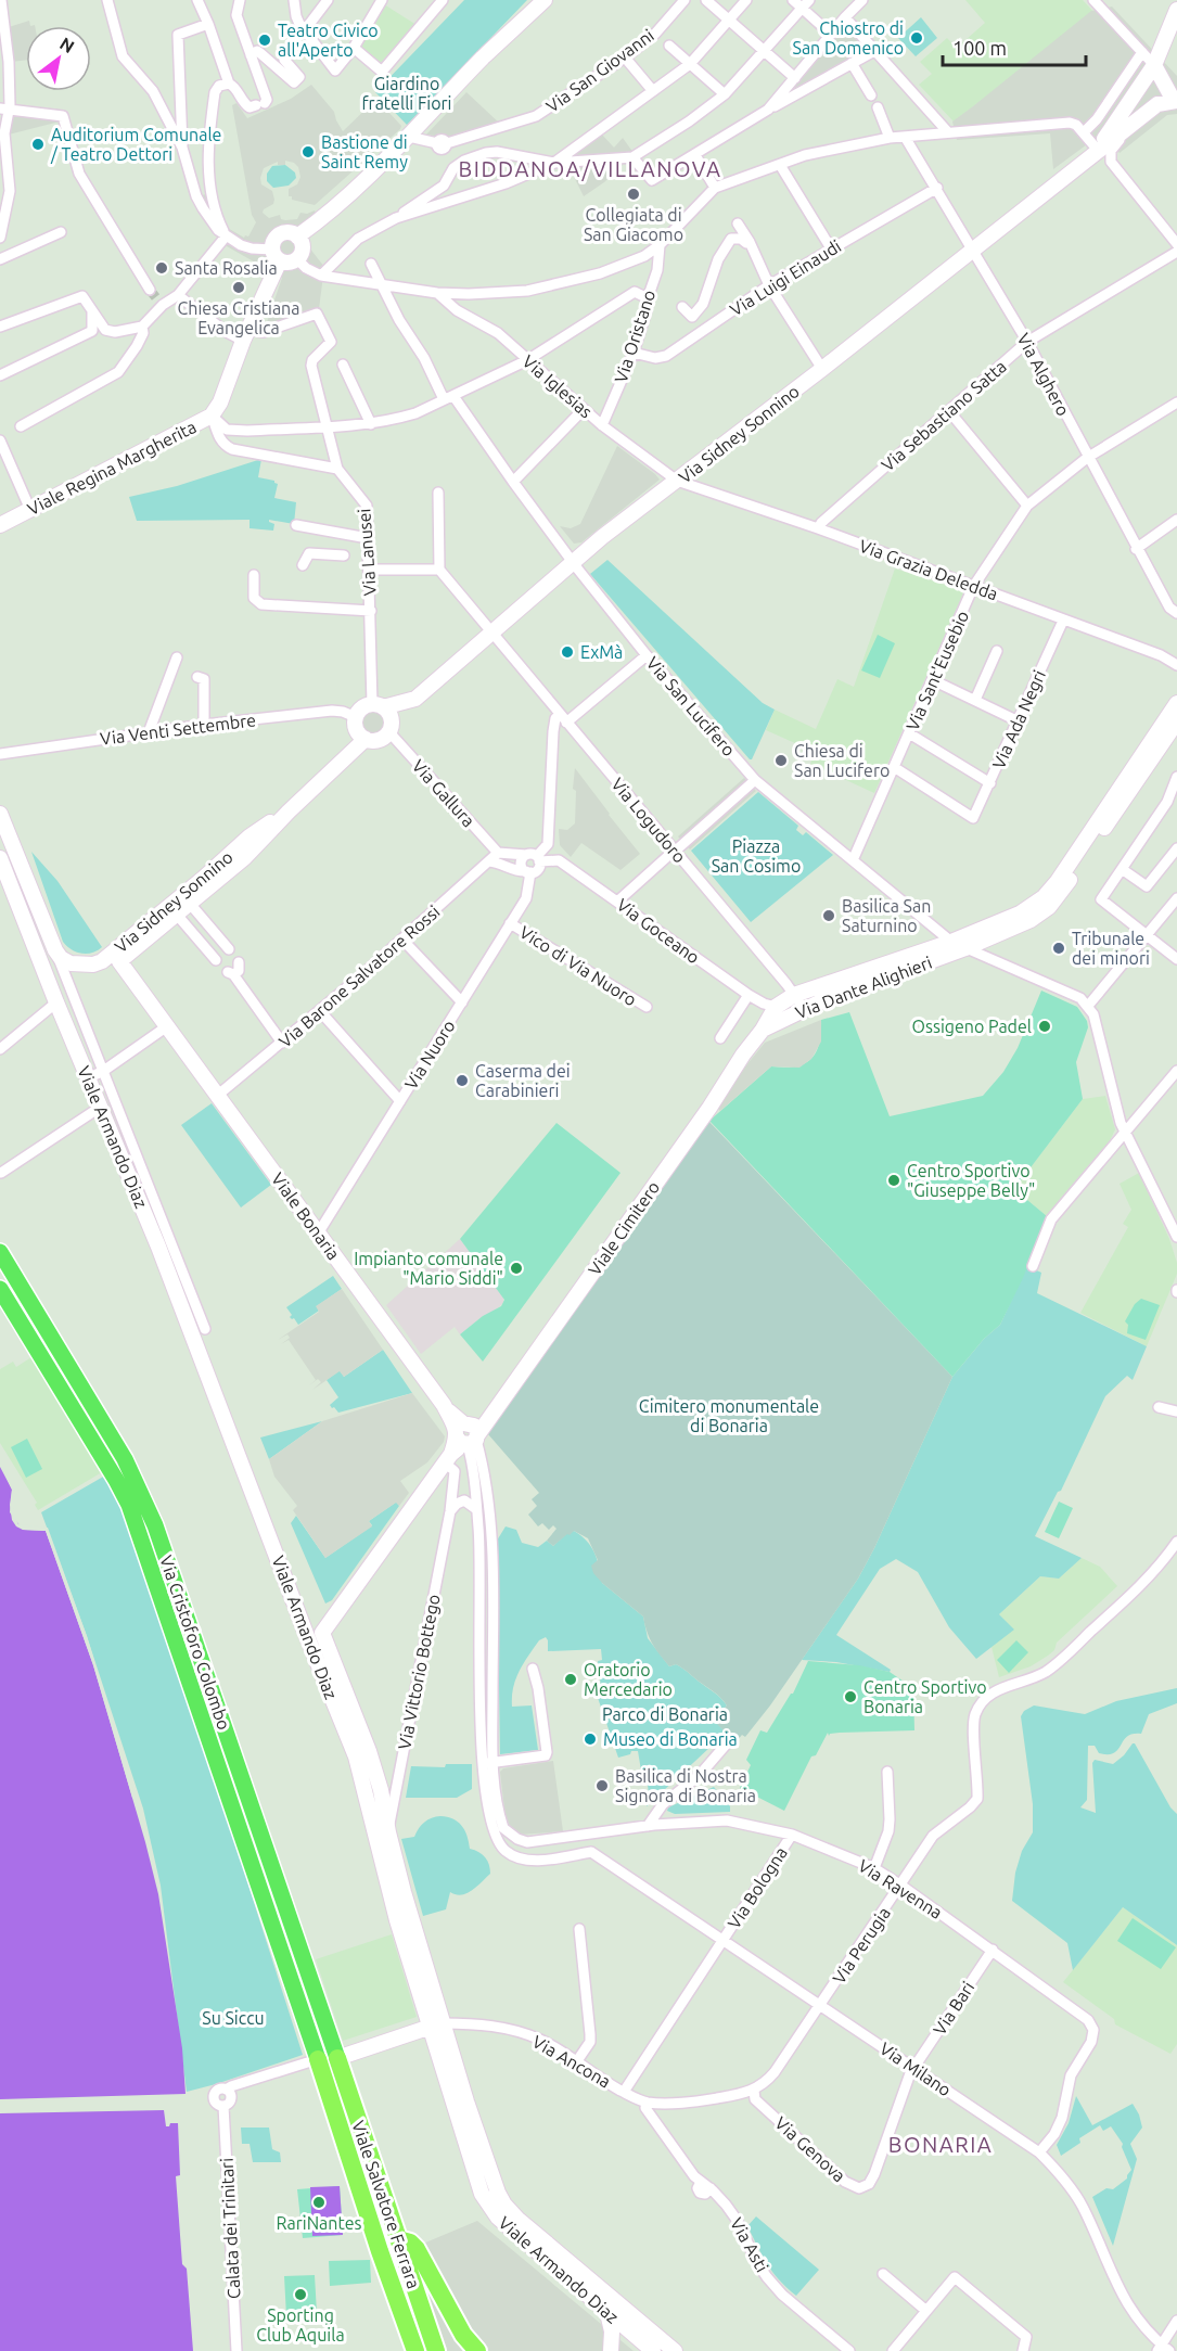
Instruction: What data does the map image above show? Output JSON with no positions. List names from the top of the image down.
{
  "streets": {
    "highway": ["Viale Salvatore Ferrara"],
    "main road": [
      "Via Sidney Sonnino",
      "Viale Regina Margherita",
      "Via Dante Alighieri",
      "Viale Armando Diaz",
      "Viale Bonaria",
      "Viale Cimitero",
      "Via Cristoforo Colombo"
    ],
    "street": [
      "Via San Giovanni",
      "Via Luigi Einaudi",
      "Via Oristano",
      "Via Alghero",
      "Via Iglesias",
      "Via Sebastiano Satta",
      "Via Lanusei",
      "Via Grazia Deledda",
      "Via Sant'Eusebio",
      "Via San Lucifero",
      "Via Ada Negri",
      "Via Venti Settembre",
      "Via Gallura",
      "Via Logudoro",
      "Via Goceano",
      "Vico di Via Nuoro",
      "Via Barone Salvatore Rossi",
      "Via Nuoro",
      "Via Vittorio Bottego",
      "Via Bologna",
      "Via Ravenna",
      "Via Perugia",
      "Via Bari",
      "Via Ancona",
      "Via Milano",
      "Via Genova",
      "Calata dei Trinitari",
      "Via Asti"
    ]
  },
  "crossings": [
    ["Via Luigi Einaudi", "Via Oristano"],
    ["Via Luigi Einaudi", "Via Alghero"],
    ["Via Oristano", "Via Iglesias"],
    ["Via Alghero", "Via Sebastiano Satta"],
    ["Via Alghero", "Via Sidney Sonnino"],
    ["Via Alghero", "Via Sant'Eusebio"],
    ["Via Iglesias", "Via Sidney Sonnino"],
    ["Via Iglesias", "Via Grazia Deledda"],
    ["Via Sebastiano Satta", "Via Grazia Deledda"],
    ["Via Sidney Sonnino", "Via Lanusei"],
    ["Via Sidney Sonnino", "Via Grazia Deledda"],
    ["Via Sidney Sonnino", "Via San Lucifero"],
    ["Via Sidney Sonnino", "Via Venti Settembre"],
    ["Via Sidney Sonnino", "Via Gallura"],
    ["Via Sidney Sonnino", "Via Logudoro"],
    ["Via Sidney Sonnino", "Viale Armando Diaz"],
    ["Via Sidney Sonnino", "Viale Bonaria"],
    ["Viale Regina Margherita", "Via Lanusei"],
    ["Via Lanusei", "Via Venti Settembre"],
    ["Via Lanusei", "Via Gallura"],
    ["Via Grazia Deledda", "Via Sant'Eusebio"],
    ["Via Grazia Deledda", "Via Ada Negri"],
    ["Via Sant'Eusebio", "Via San Lucifero"],
    ["Via Sant'Eusebio", "Via Ada Negri"],
    ["Via San Lucifero", "Via Dante Alighieri"],
    ["Via Venti Settembre", "Via Gallura"],
    ["Via Gallura", "Via Goceano"],
    ["Via Gallura", "Via Barone Salvatore Rossi"],
    ["Via Logudoro", "Via Dante Alighieri"],
    ["Via Goceano", "Via Barone Salvatore Rossi"],
    ["Via Goceano", "Via Dante Alighieri"],
    ["Vico di Via Nuoro", "Via Nuoro"],
    ["Via Barone Salvatore Rossi", "Viale Bonaria"],
    ["Via Dante Alighieri", "Viale Cimitero"],
    ["Via Nuoro", "Viale Bonaria"],
    ["Viale Armando Diaz", "Via Vittorio Bottego"],
    ["Viale Armando Diaz", "Via Ancona"],
    ["Viale Bonaria", "Viale Cimitero"],
    ["Viale Cimitero", "Via Vittorio Bottego"],
    ["Via Cristoforo Colombo", "Viale Salvatore Ferrara"],
    ["Via Cristoforo Colombo", "Calata dei Trinitari"],
    ["Via Bologna", "Via Ravenna"],
    ["Via Bologna", "Via Ancona"],
    ["Via Bologna", "Via Milano"],
    ["Via Ravenna", "Via Perugia"],
    ["Via Ravenna", "Via Bari"],
    ["Via Ravenna", "Via Milano"],
    ["Via Perugia", "Via Milano"],
    ["Via Perugia", "Via Genova"],
    ["Via Bari", "Via Milano"],
    ["Via Bari", "Via Genova"],
    ["Via Ancona", "Via Milano"],
    ["Via Ancona", "Via Asti"],
    ["Via Milano", "Via Genova"],
    ["Viale Salvatore Ferrara", "Calata dei Trinitari"]
  ],
  "districts": ["BIDDANOA/VILLANOVA", "BONARIA"],
  "parks": [
    "Giardino fratelli Fiori",
    "Piazza San Cosimo",
    "Cimitero monumentale di Bonaria",
    "Parco di Bonaria",
    "Su Siccu"
  ],
  "places": [
    "Chiostro di San Domenico",
    "Teatro Civico all'Aperto",
    "Auditorium Comunale / Teatro Dettori",
    "Bastione di Saint Remy",
    "Collegiata di San Giacomo",
    "Santa Rosalia",
    "Chiesa Cristiana Evangelica",
    "ExMà",
    "Chiesa di San Lucifero",
    "Basilica San Saturnino",
    "Tribunale dei minori",
    "Ossigeno Padel",
    "Caserma dei Carabinieri",
    "Centro Sportivo \"Giuseppe Belly\"",
    "Impianto comunale \"Mario Siddi\"",
    "Oratorio Mercedario",
    "Centro Sportivo Bonaria",
    "Museo di Bonaria",
    "Basilica di Nostra Signora di Bonaria",
    "RariNantes",
    "Sporting Club Aquila"
  ],
  "scale_bar": "100 m",
  "north": "top right"
}
